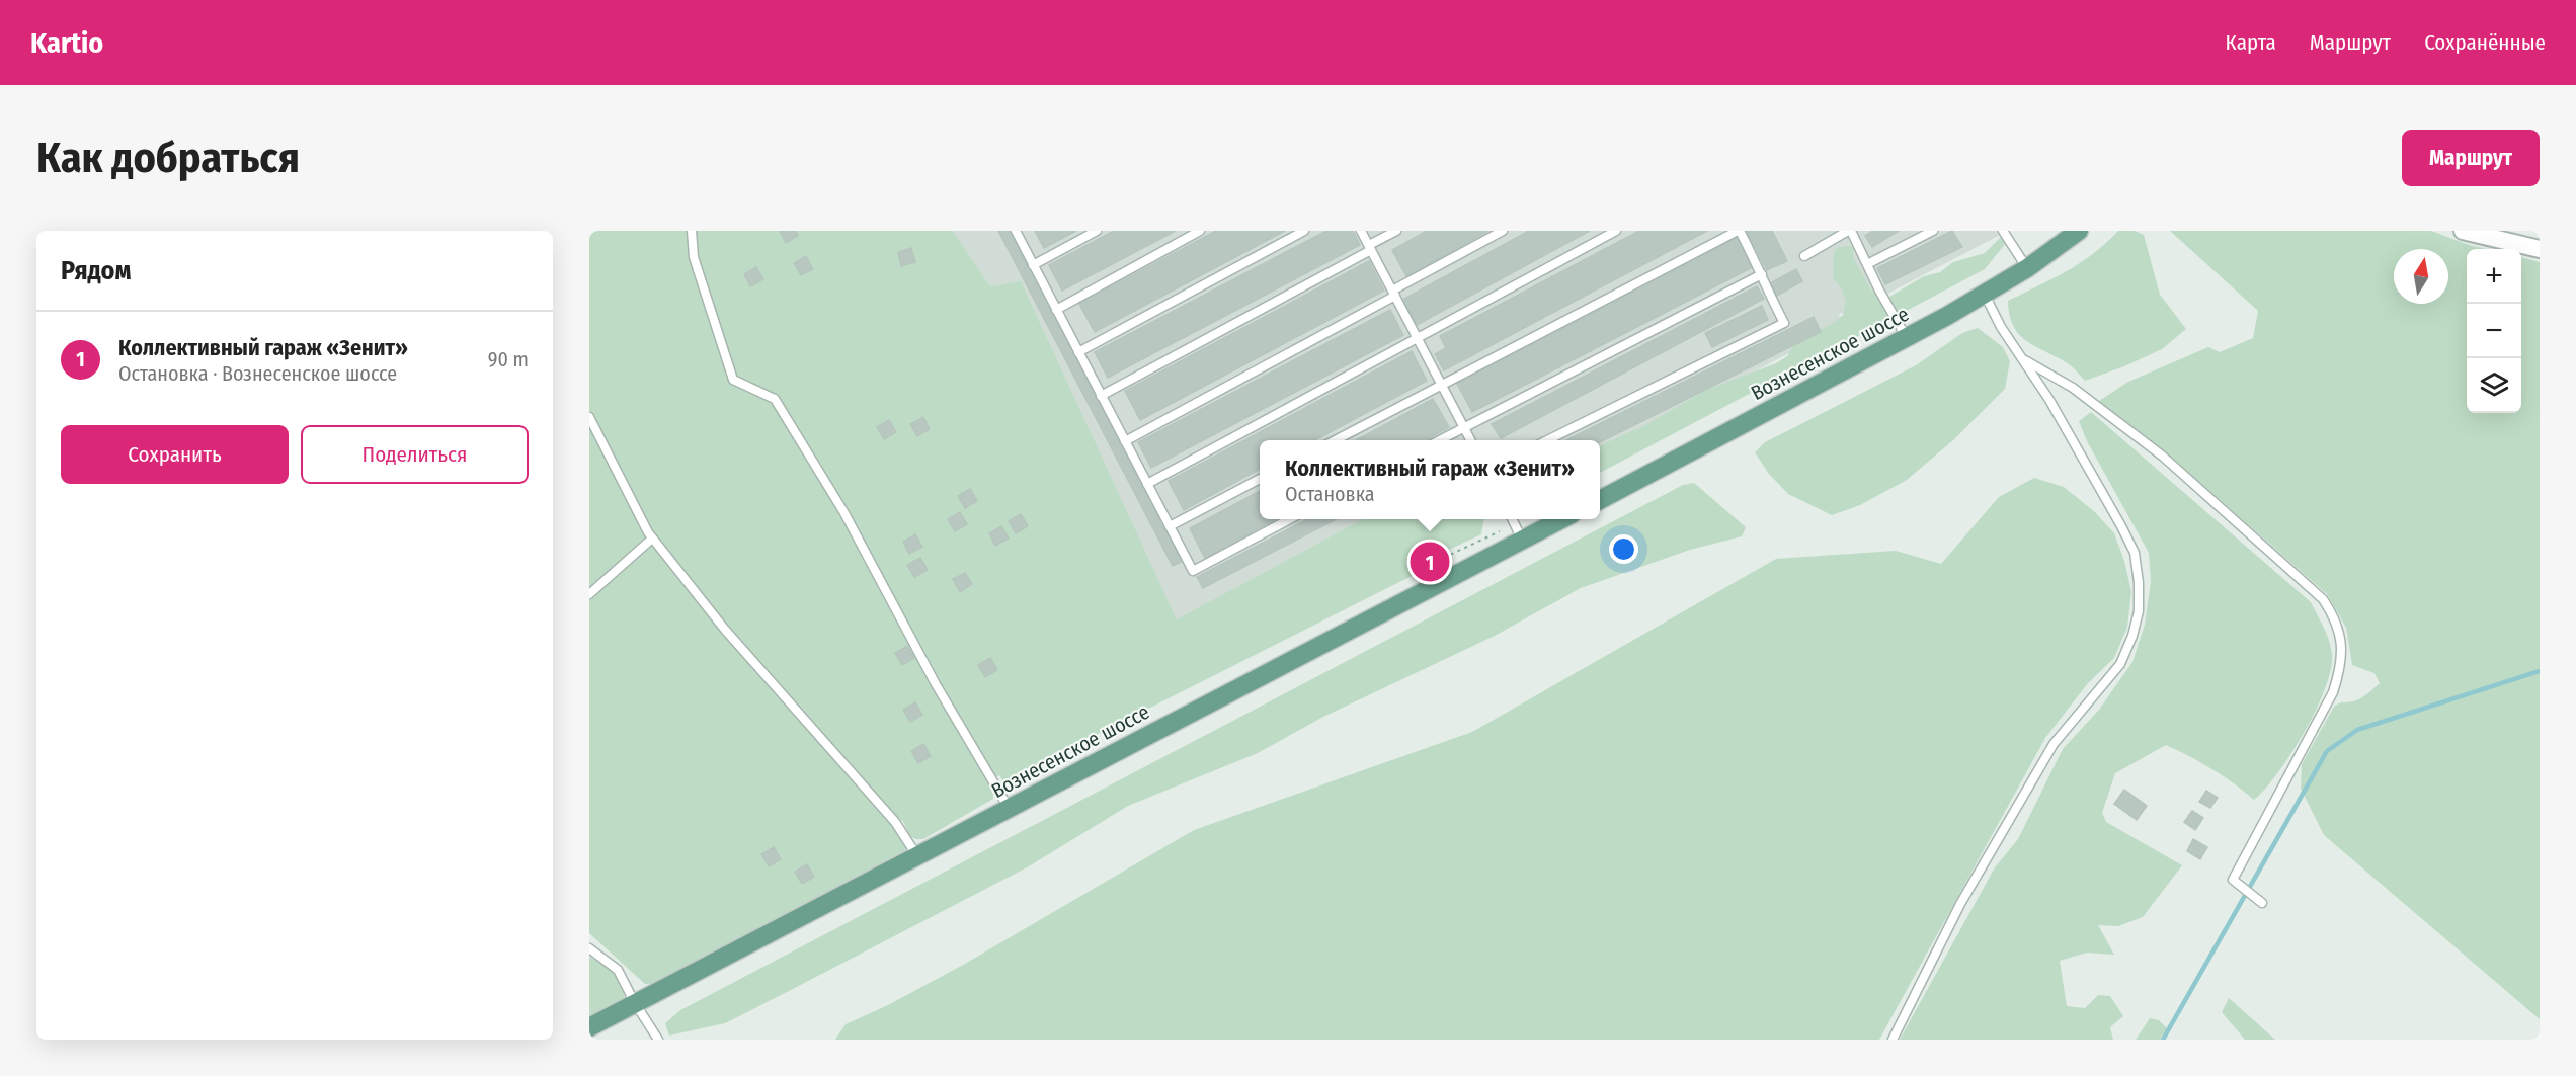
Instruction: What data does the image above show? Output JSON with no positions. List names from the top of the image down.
{
  "streets": {
    "main road": ["Вознесенское шоссе"]
  },
  "north": "top",
  "page": {
    "header": "Kartio",
    "nav": ["Карта", "Маршрут", "Сохранённые"],
    "buttons": [
      "Маршрут",
      ["Сохранить", "Поделиться"]
    ],
    "title": "Как добраться",
    "heading": "Рядом",
    "map_buttons": ["+", "−"],
    "list": [
      {
        "mark": "1",
        "name": "Коллективный гараж «Зенит»",
        "note": "Остановка · Вознесенское шоссе",
        "value": "90 m"
      }
    ],
    "popup": ["Коллективный гараж «Зенит»", "Остановка"],
    "pins": "1"
  }
}
